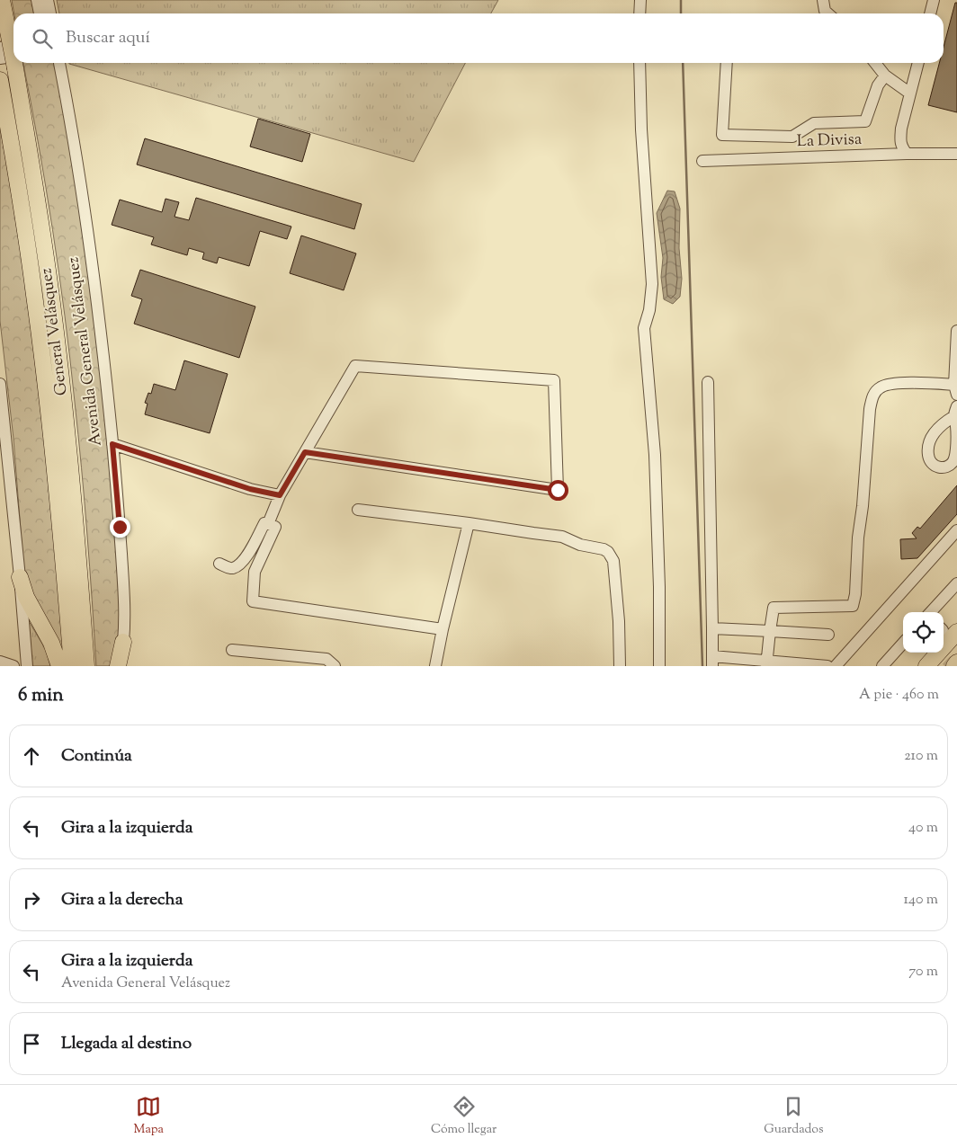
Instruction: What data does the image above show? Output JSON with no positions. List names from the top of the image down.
{
  "streets": {
    "highway": ["General Velásquez"],
    "street": ["La Divisa", "Avenida General Velásquez"]
  },
  "page": {
    "search": "Buscar aquí",
    "heading": ["6 min", "A pie · 460 m"],
    "list": [
      ["Continúa", "210 m"],
      ["Gira a la izquierda", "40 m"],
      ["Gira a la derecha", "140 m"],
      ["Gira a la izquierda", "Avenida General Velásquez", "70 m"],
      "Llegada al destino"
    ],
    "nav": ["Mapa", "Cómo llegar", "Guardados"]
  }
}
